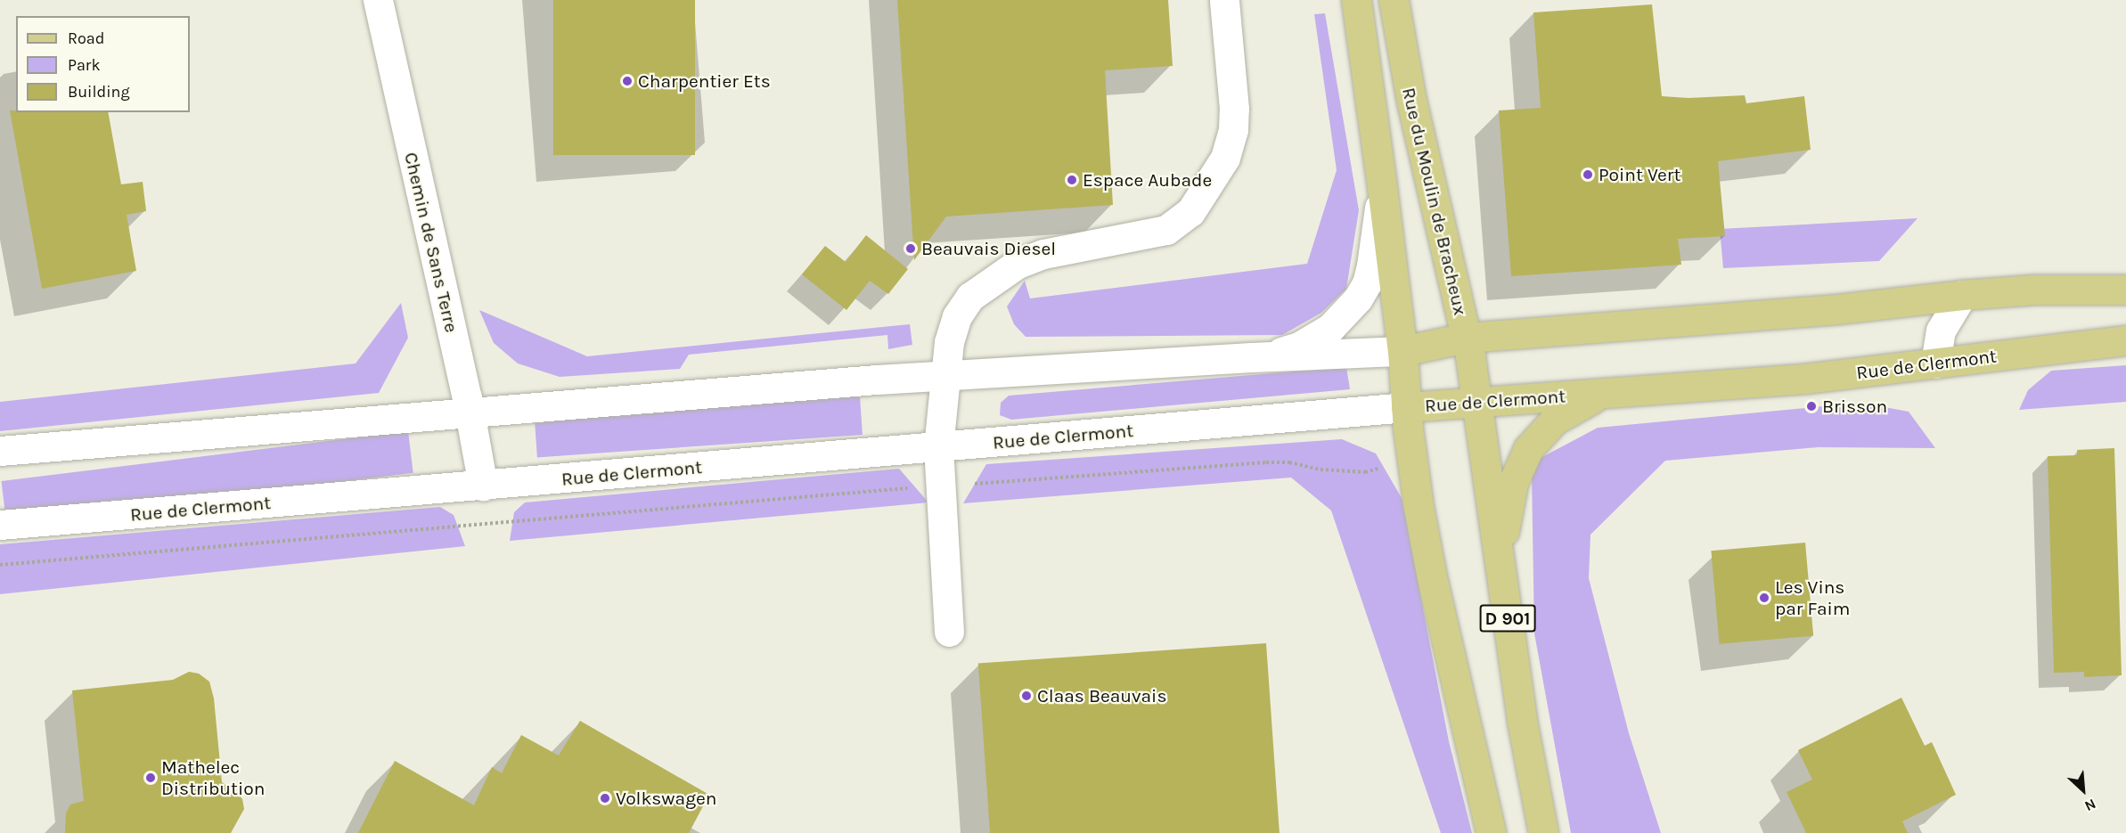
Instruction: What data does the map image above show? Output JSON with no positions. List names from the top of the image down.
{
  "streets": {
    "main road": ["Rue du Moulin de Bracheux", "Rue de Clermont", "D 901"],
    "street": ["Chemin de Sans Terre"]
  },
  "crossings": [
    ["Rue du Moulin de Bracheux", "Rue de Clermont"],
    ["Rue du Moulin de Bracheux", "D 901"],
    ["Chemin de Sans Terre", "Rue de Clermont"],
    ["Rue de Clermont", "D 901"]
  ],
  "places": [
    "Charpentier Ets",
    "Point Vert",
    "Espace Aubade",
    "Beauvais Diesel",
    "Brisson",
    "Les Vins par Faim",
    "Claas Beauvais",
    "Mathelec Distribution",
    "Volkswagen"
  ],
  "legend": ["Road", "Park", "Building"],
  "north": "bottom right"
}
